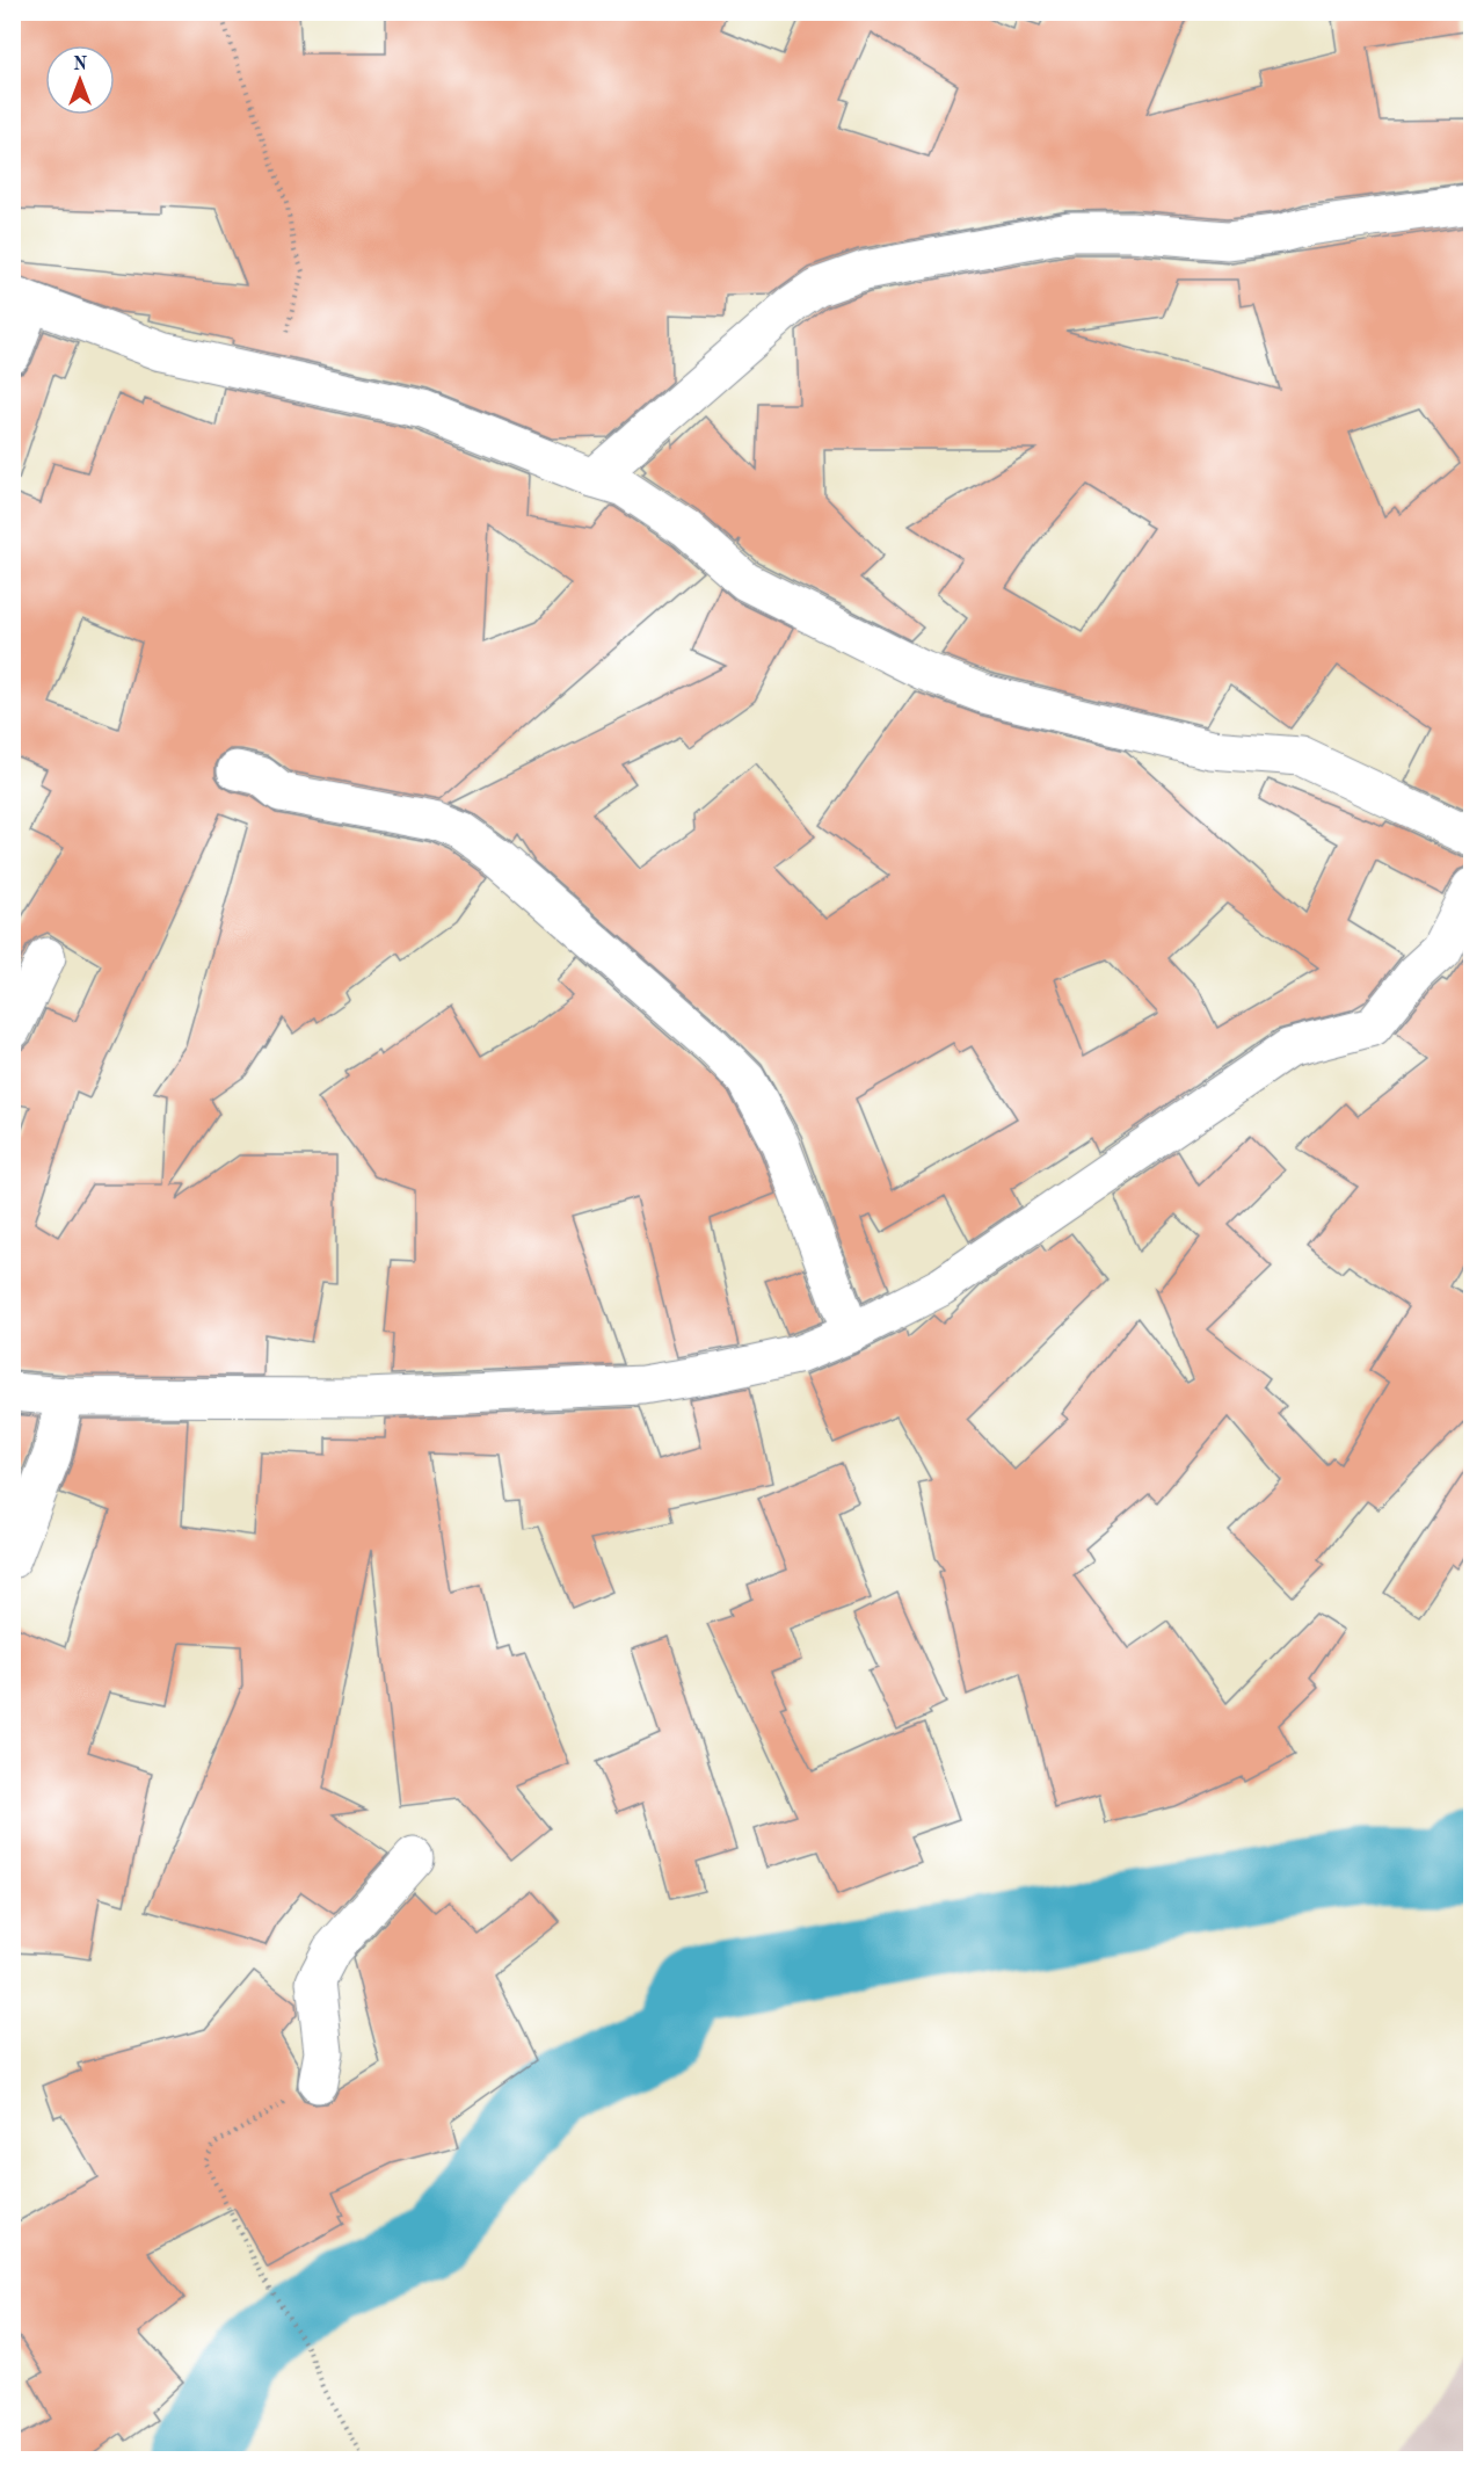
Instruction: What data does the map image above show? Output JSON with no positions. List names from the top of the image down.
{
  "north": "top"
}
